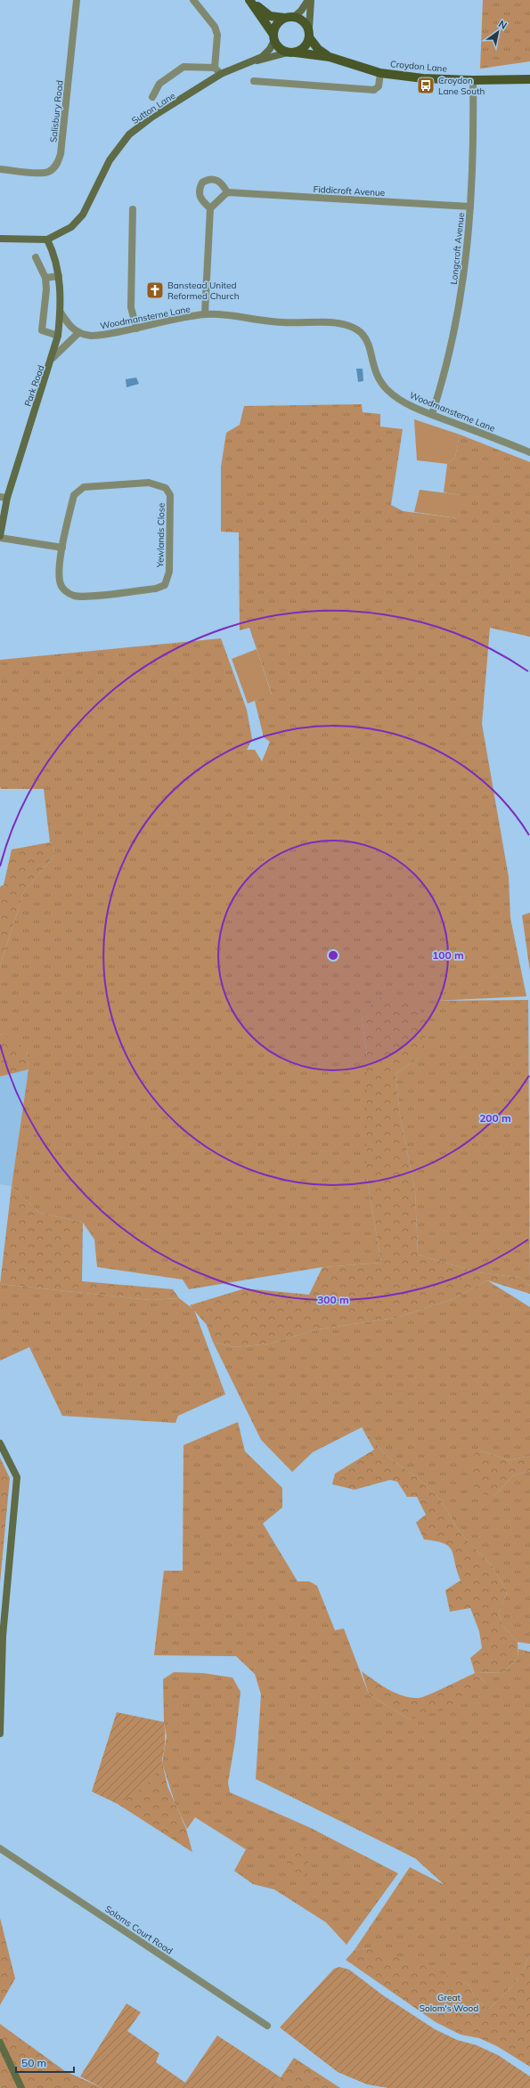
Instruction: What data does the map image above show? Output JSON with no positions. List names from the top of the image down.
{
  "streets": {
    "main road": ["Croydon Lane"],
    "street": [
      "Sutton Lane",
      "Salisbury Road",
      "Fiddicroft Avenue",
      "Longcroft Avenue",
      "Woodmansterne Lane",
      "Park Road",
      "Yewlands Close",
      "Soloms Court Road"
    ]
  },
  "crossings": [
    ["Croydon Lane", "Sutton Lane"],
    ["Croydon Lane", "Longcroft Avenue"],
    ["Sutton Lane", "Park Road"],
    ["Fiddicroft Avenue", "Longcroft Avenue"],
    ["Longcroft Avenue", "Woodmansterne Lane"]
  ],
  "parks": ["Great Solom's Wood"],
  "places": {
    "bus stop": ["Croydon Lane South"],
    "church": ["Banstead United Reformed Church"]
  },
  "scale_bar": "50 m",
  "north": "top right",
  "rings": ["100 m", "200 m", "300 m"]
}
